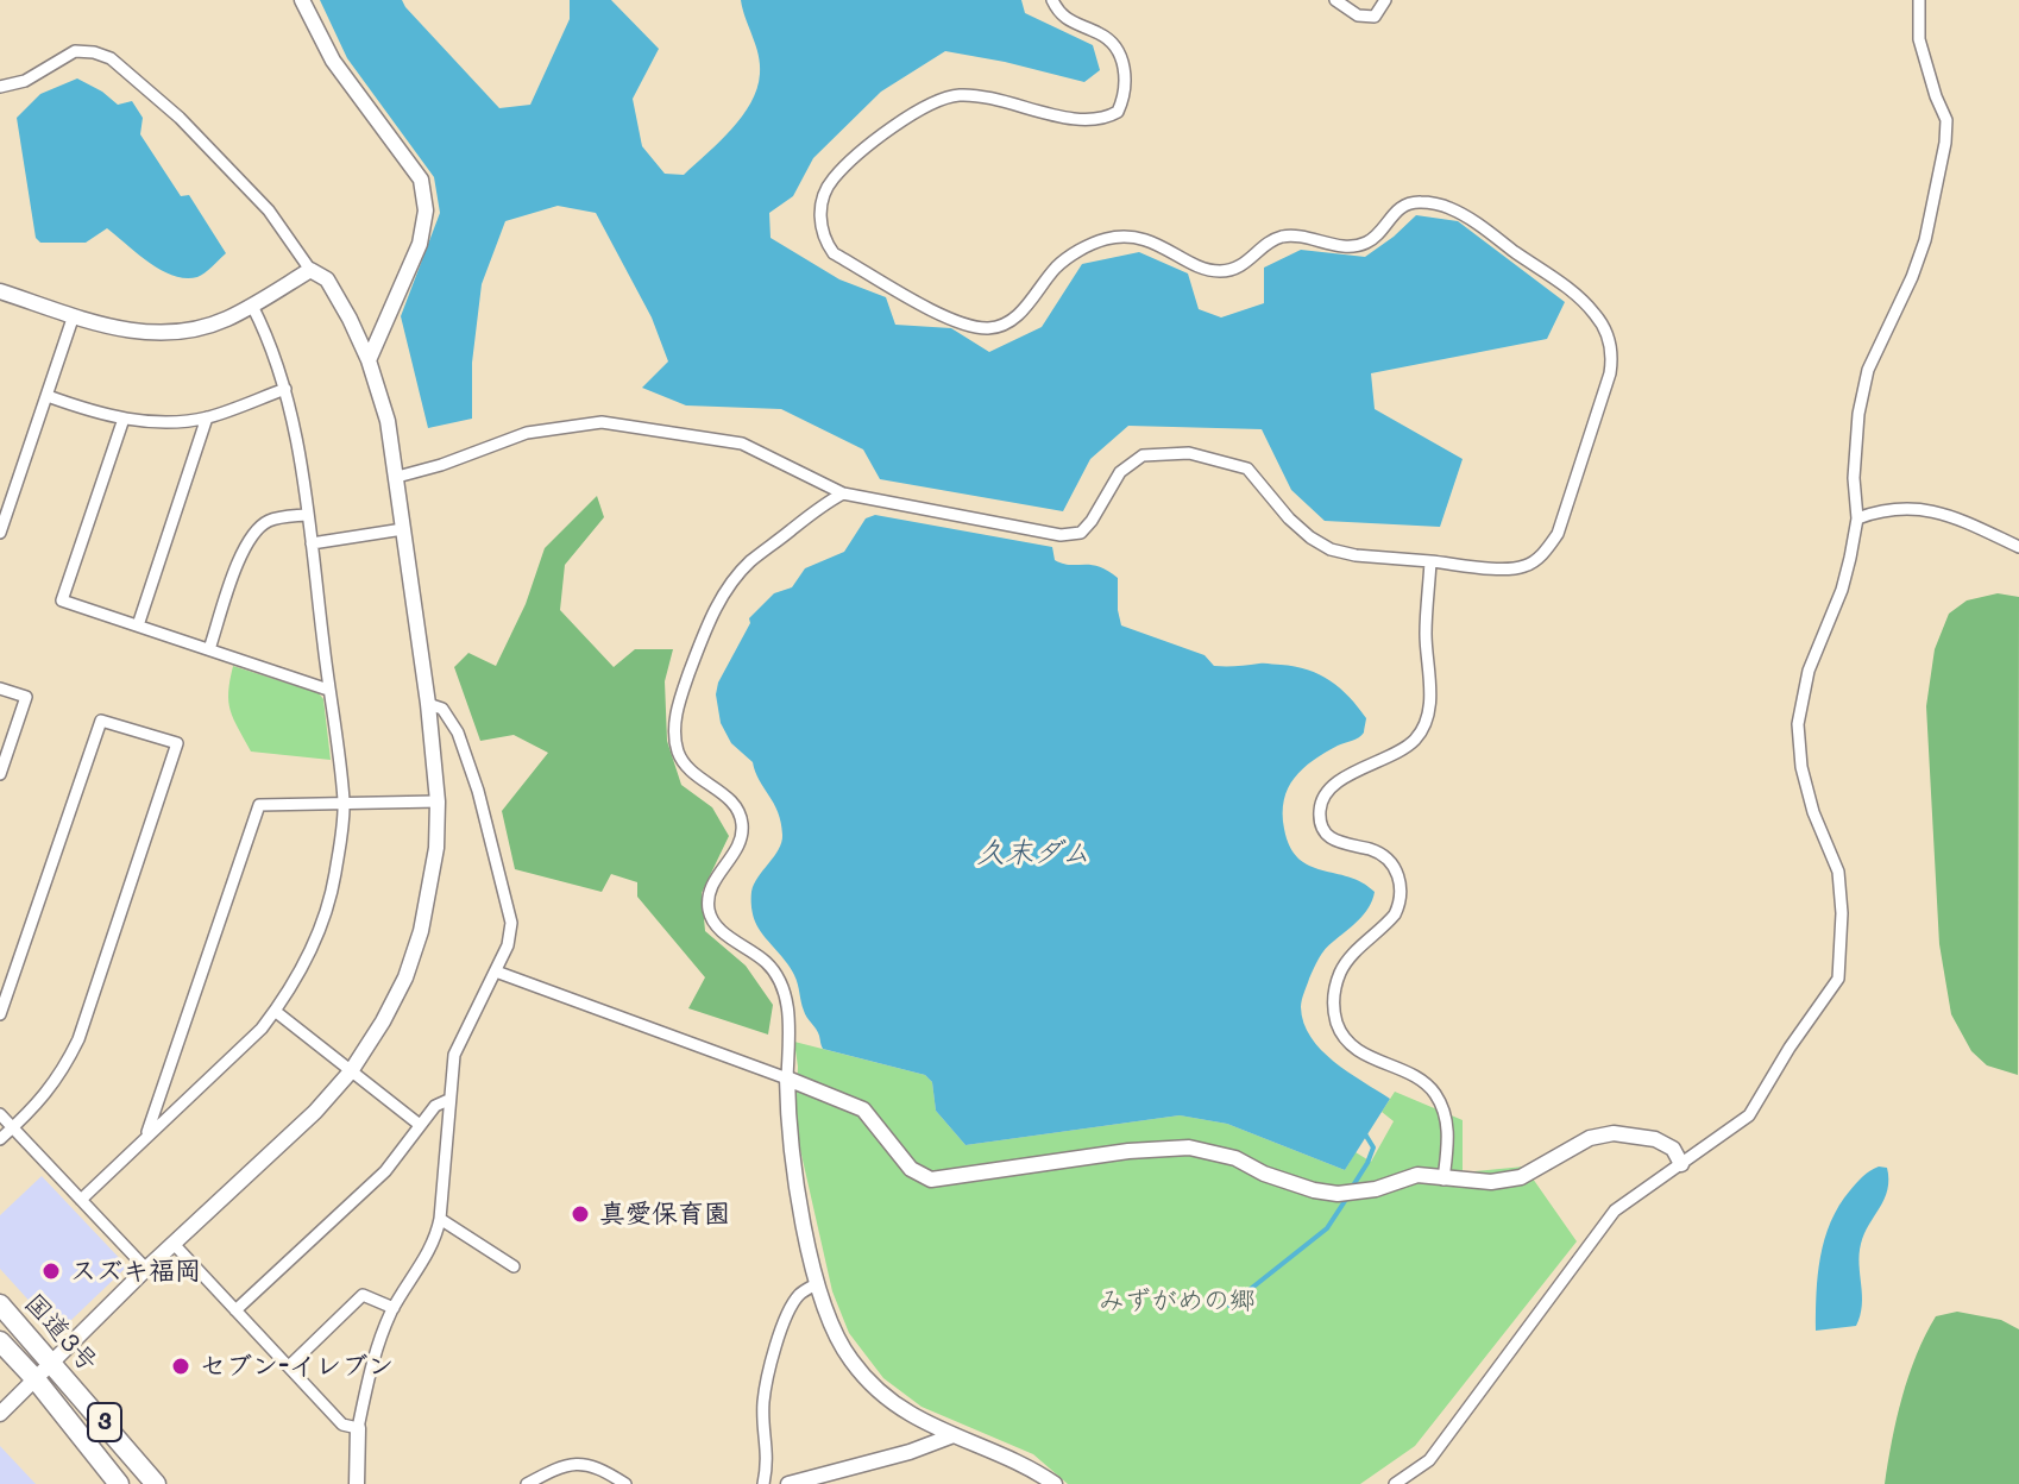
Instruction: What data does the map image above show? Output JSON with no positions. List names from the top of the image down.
{
  "streets": {
    "highway": ["国道3号", "3"]
  },
  "water": ["久末ダム"],
  "parks": ["みずがめの郷"],
  "places": ["真愛保育園", "スズキ福岡", "セブン-イレブン"]
}
